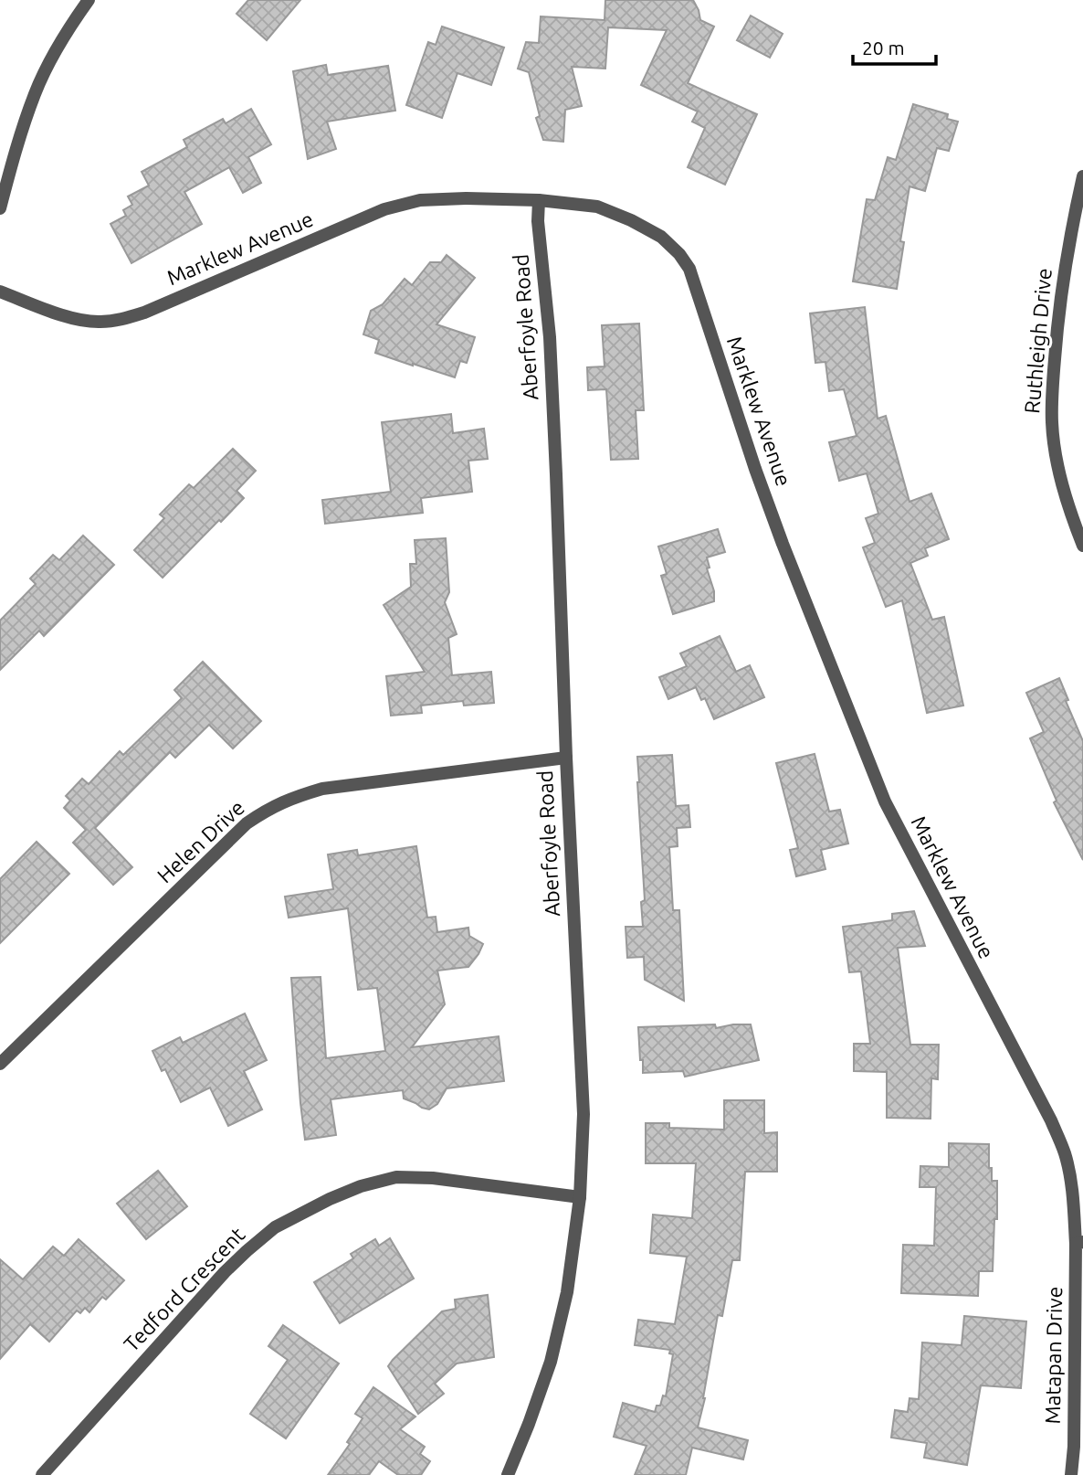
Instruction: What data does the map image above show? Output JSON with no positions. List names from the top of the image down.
{
  "streets": {
    "street": [
      "Marklew Avenue",
      "Aberfoyle Road",
      "Ruthleigh Drive",
      "Helen Drive",
      "Tedford Crescent",
      "Matapan Drive"
    ]
  },
  "crossings": [
    ["Marklew Avenue", "Aberfoyle Road"],
    ["Marklew Avenue", "Matapan Drive"],
    ["Aberfoyle Road", "Helen Drive"],
    ["Aberfoyle Road", "Tedford Crescent"]
  ],
  "scale_bar": "20 m"
}
